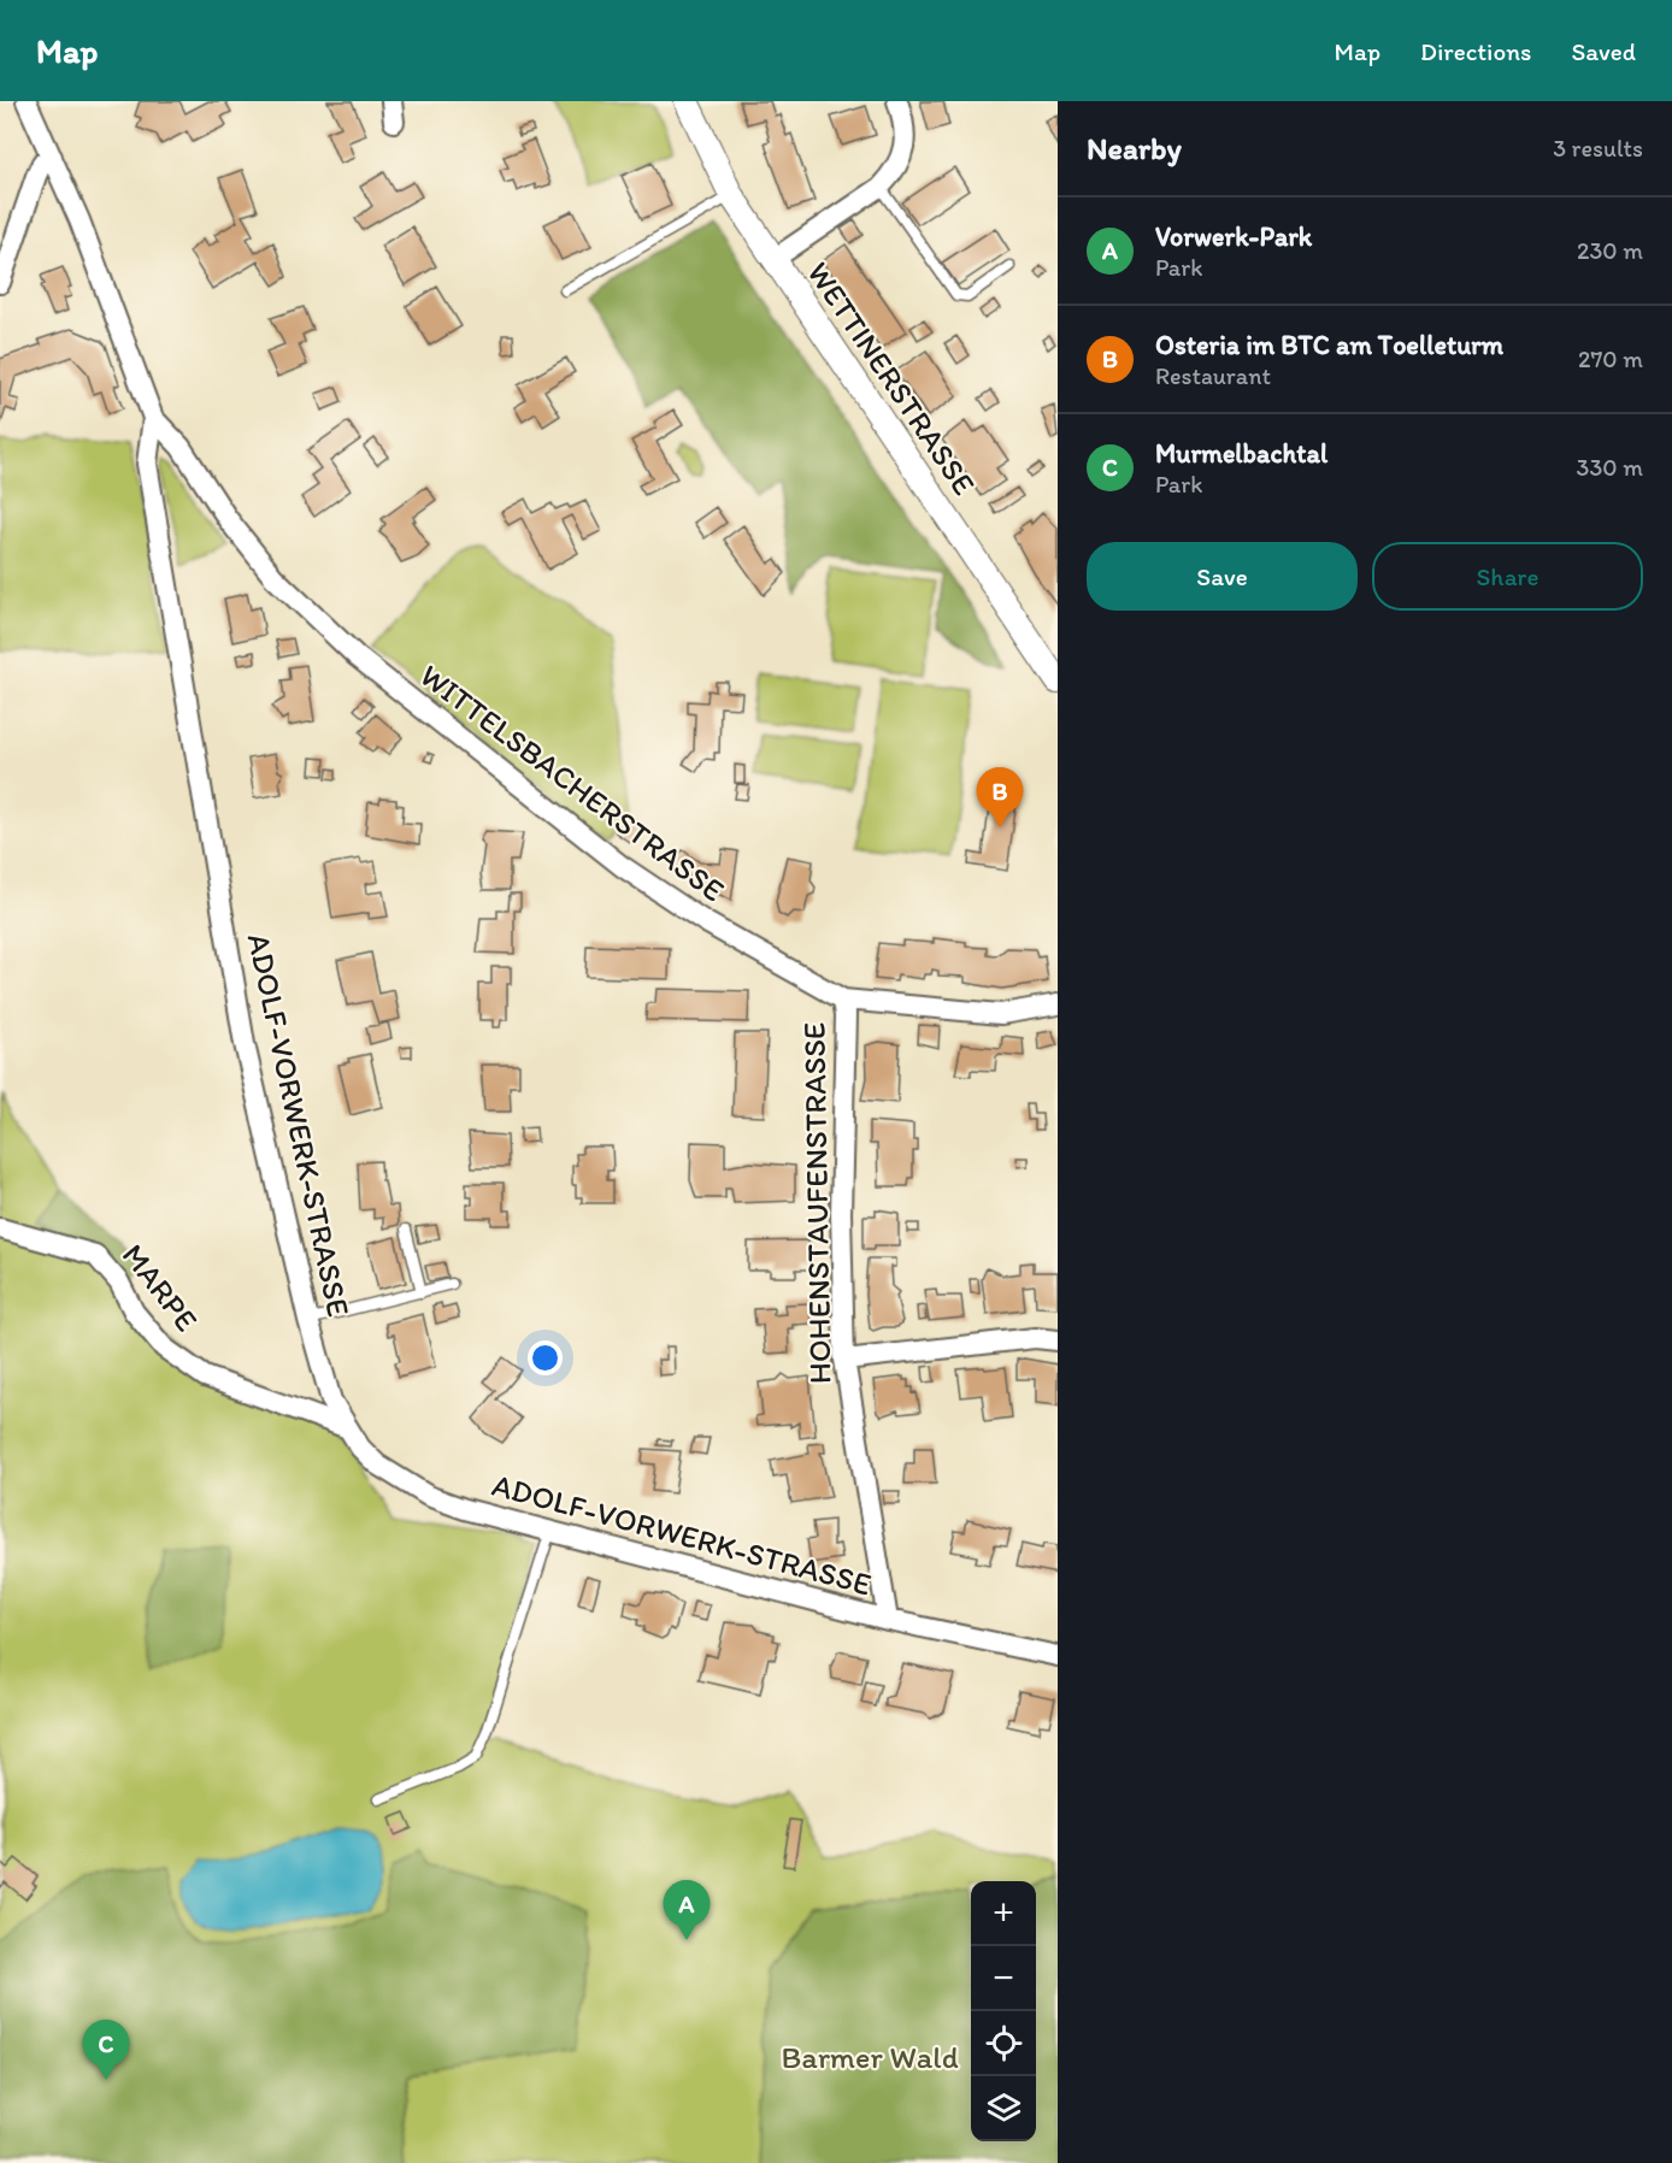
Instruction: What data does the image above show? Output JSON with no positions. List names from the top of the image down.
{
  "streets": {
    "street": [
      "WETTINERSTRASSE",
      "WITTELSBACHERSTRASSE",
      "ADOLF-VORWERK-STRASSE",
      "HOHENSTAUFENSTRASSE",
      "MARPE"
    ]
  },
  "crossings": [
    ["WITTELSBACHERSTRASSE", "ADOLF-VORWERK-STRASSE"],
    ["WITTELSBACHERSTRASSE", "HOHENSTAUFENSTRASSE"],
    ["ADOLF-VORWERK-STRASSE", "HOHENSTAUFENSTRASSE"],
    ["ADOLF-VORWERK-STRASSE", "MARPE"]
  ],
  "parks": ["Barmer Wald"],
  "page": {
    "header": "Map",
    "nav": ["Map", "Directions", "Saved"],
    "heading": ["Nearby", "3 results"],
    "list": [
      {
        "mark": "A",
        "name": "Vorwerk-Park",
        "note": "Park",
        "value": "230 m"
      },
      {
        "mark": "B",
        "name": "Osteria im BTC am Toelleturm",
        "note": "Restaurant",
        "value": "270 m"
      },
      {
        "mark": "C",
        "name": "Murmelbachtal",
        "note": "Park",
        "value": "330 m"
      }
    ],
    "buttons": ["Save", "Share"],
    "pins": ["B", "A", "C"],
    "map_buttons": ["+", "−"]
  }
}
